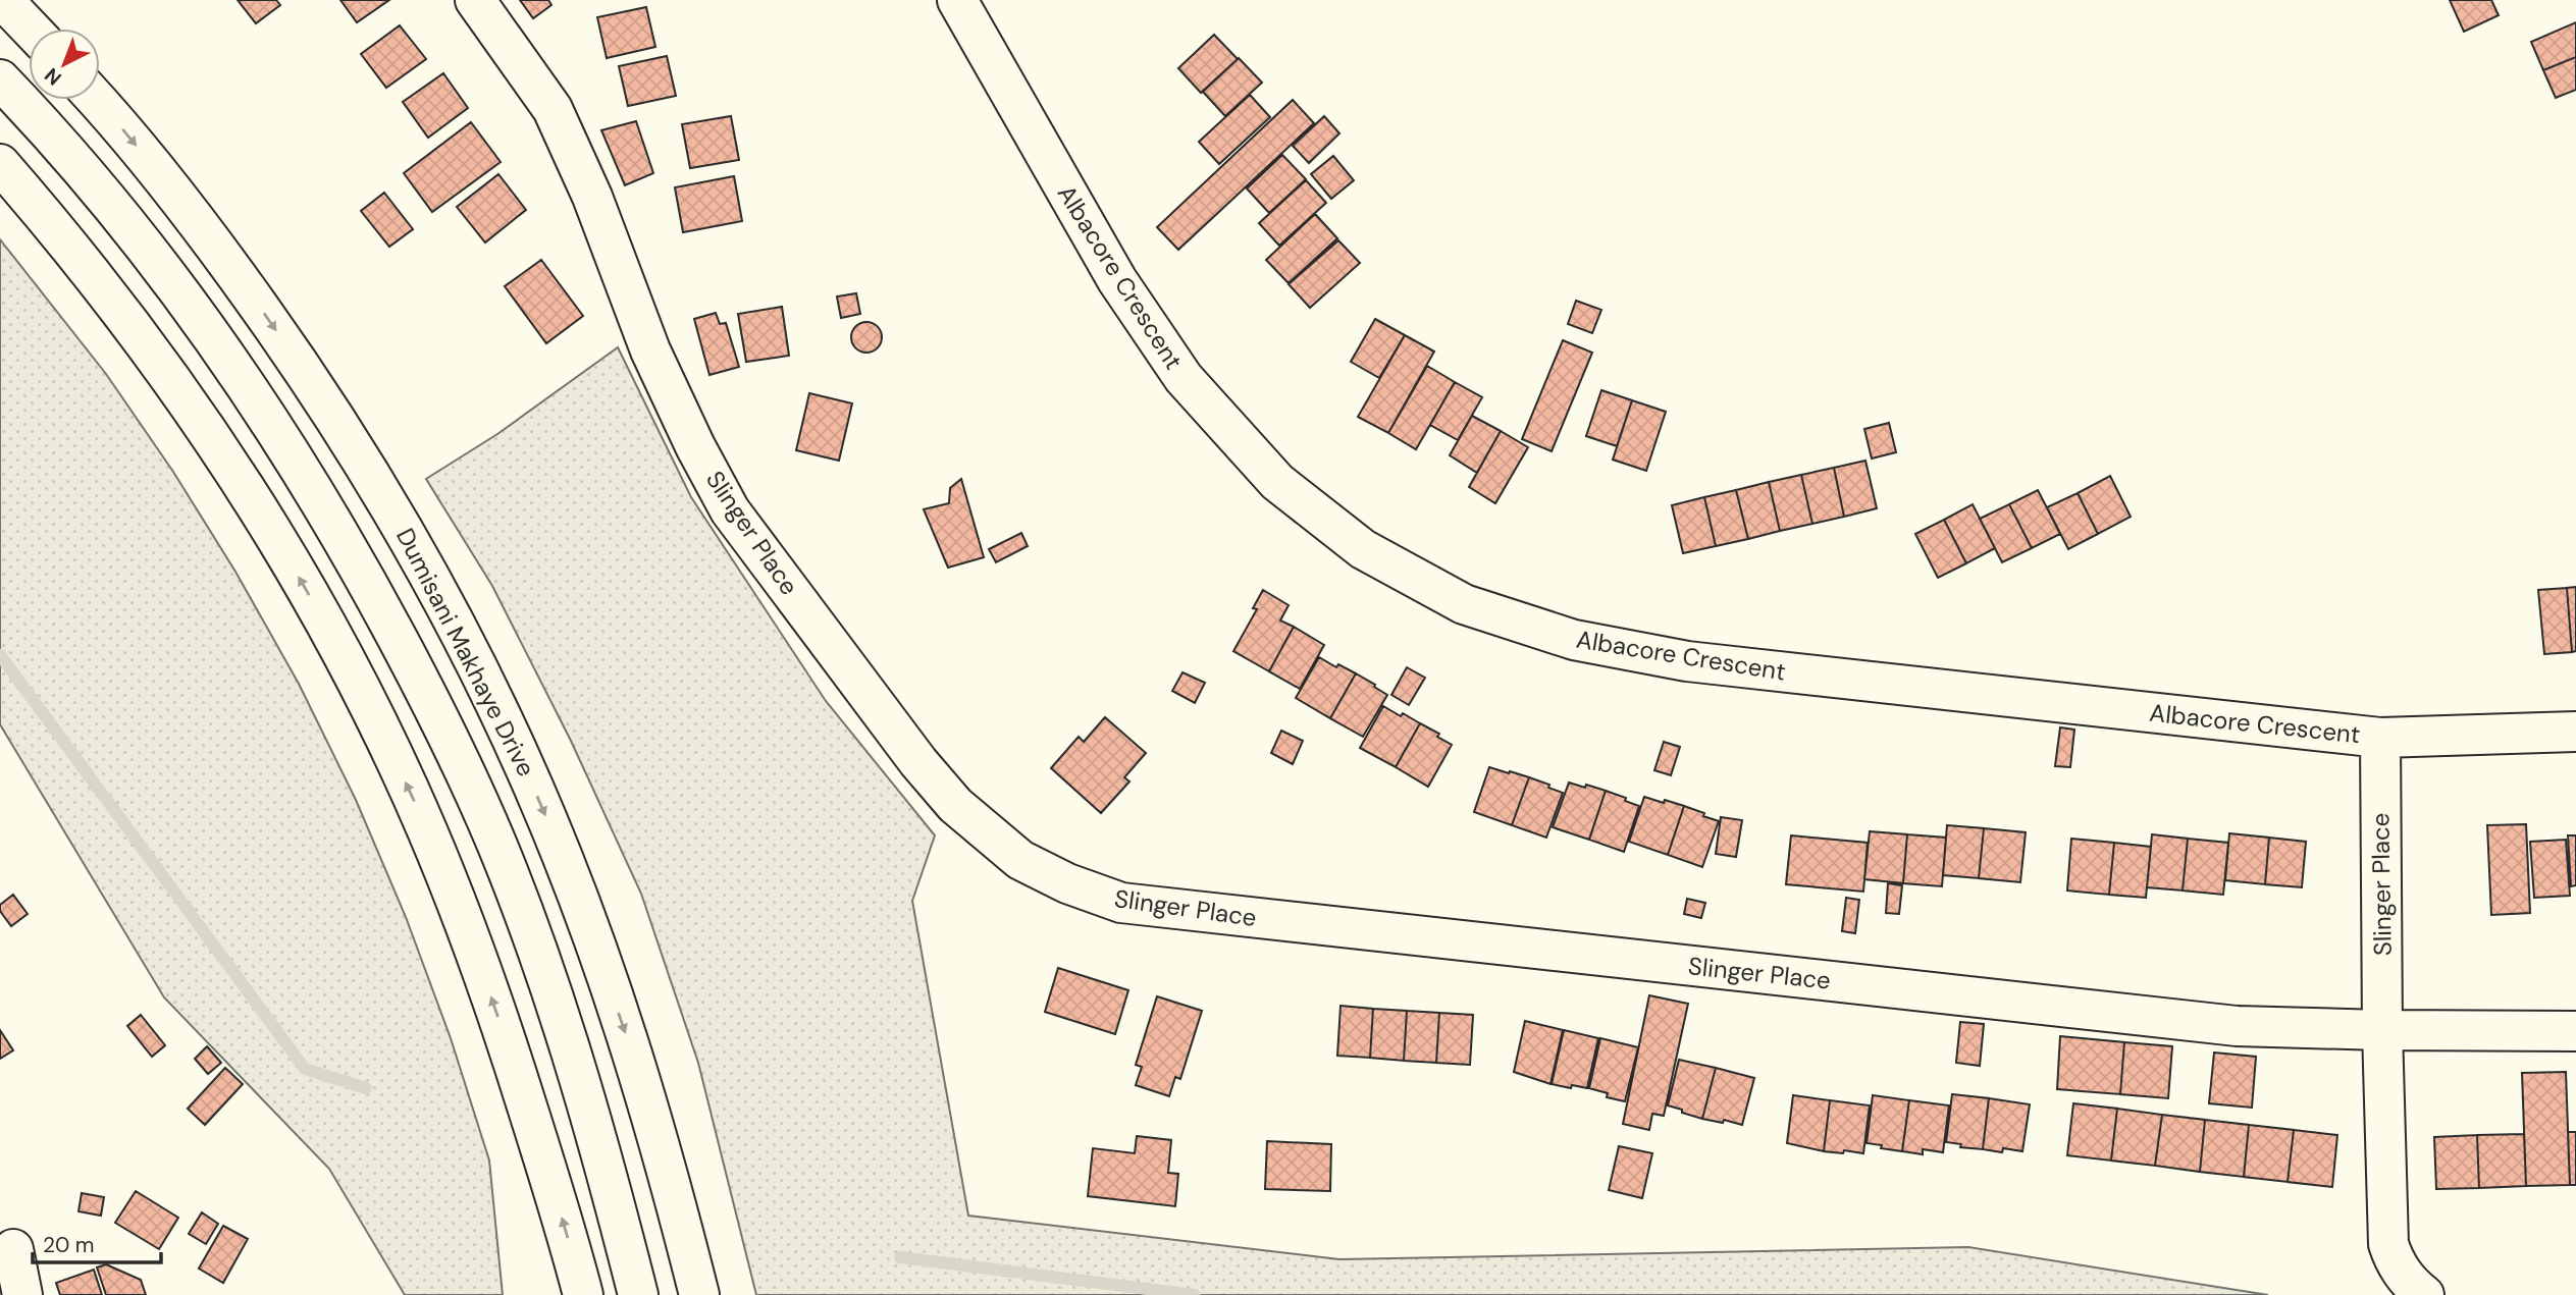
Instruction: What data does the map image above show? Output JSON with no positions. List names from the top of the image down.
{
  "streets": {
    "street": ["Albacore Crescent", "Slinger Place", "Dumisani Makhaye Drive"]
  },
  "crossings": [
    ["Albacore Crescent", "Slinger Place"]
  ],
  "scale_bar": "20 m",
  "north": "bottom left"
}
